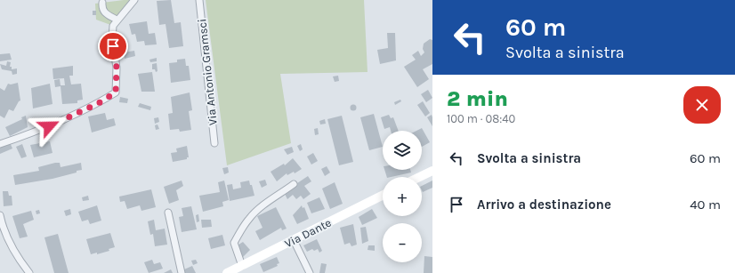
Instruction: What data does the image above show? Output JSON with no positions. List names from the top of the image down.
{
  "streets": {
    "street": ["Via Antonio Gramsci", "Via Dante"]
  },
  "page": {
    "turn": ["60 m", "Svolta a sinistra"],
    "heading": ["2 min", "100 m · 08:40"],
    "map_buttons": ["+", "−"],
    "list": [
      {
        "name": "Svolta a sinistra",
        "value": "60 m"
      },
      {
        "name": "Arrivo a destinazione",
        "value": "40 m"
      }
    ]
  }
}
